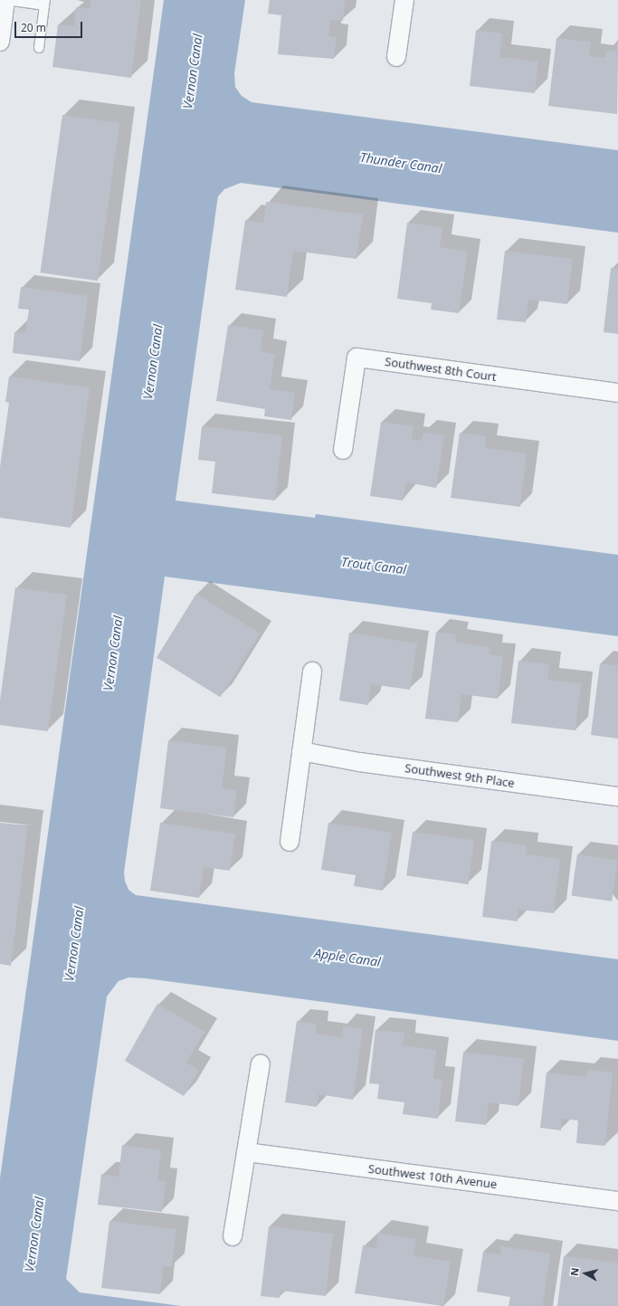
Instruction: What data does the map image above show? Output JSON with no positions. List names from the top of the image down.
{
  "streets": {
    "street": ["Southwest 8th Court", "Southwest 9th Place", "Southwest 10th Avenue"]
  },
  "water": [
    "Vernon Canal",
    "Thunder Canal",
    "Trout Canal",
    "Apple Canal"
  ],
  "scale_bar": "20 m",
  "north": "left"
}
